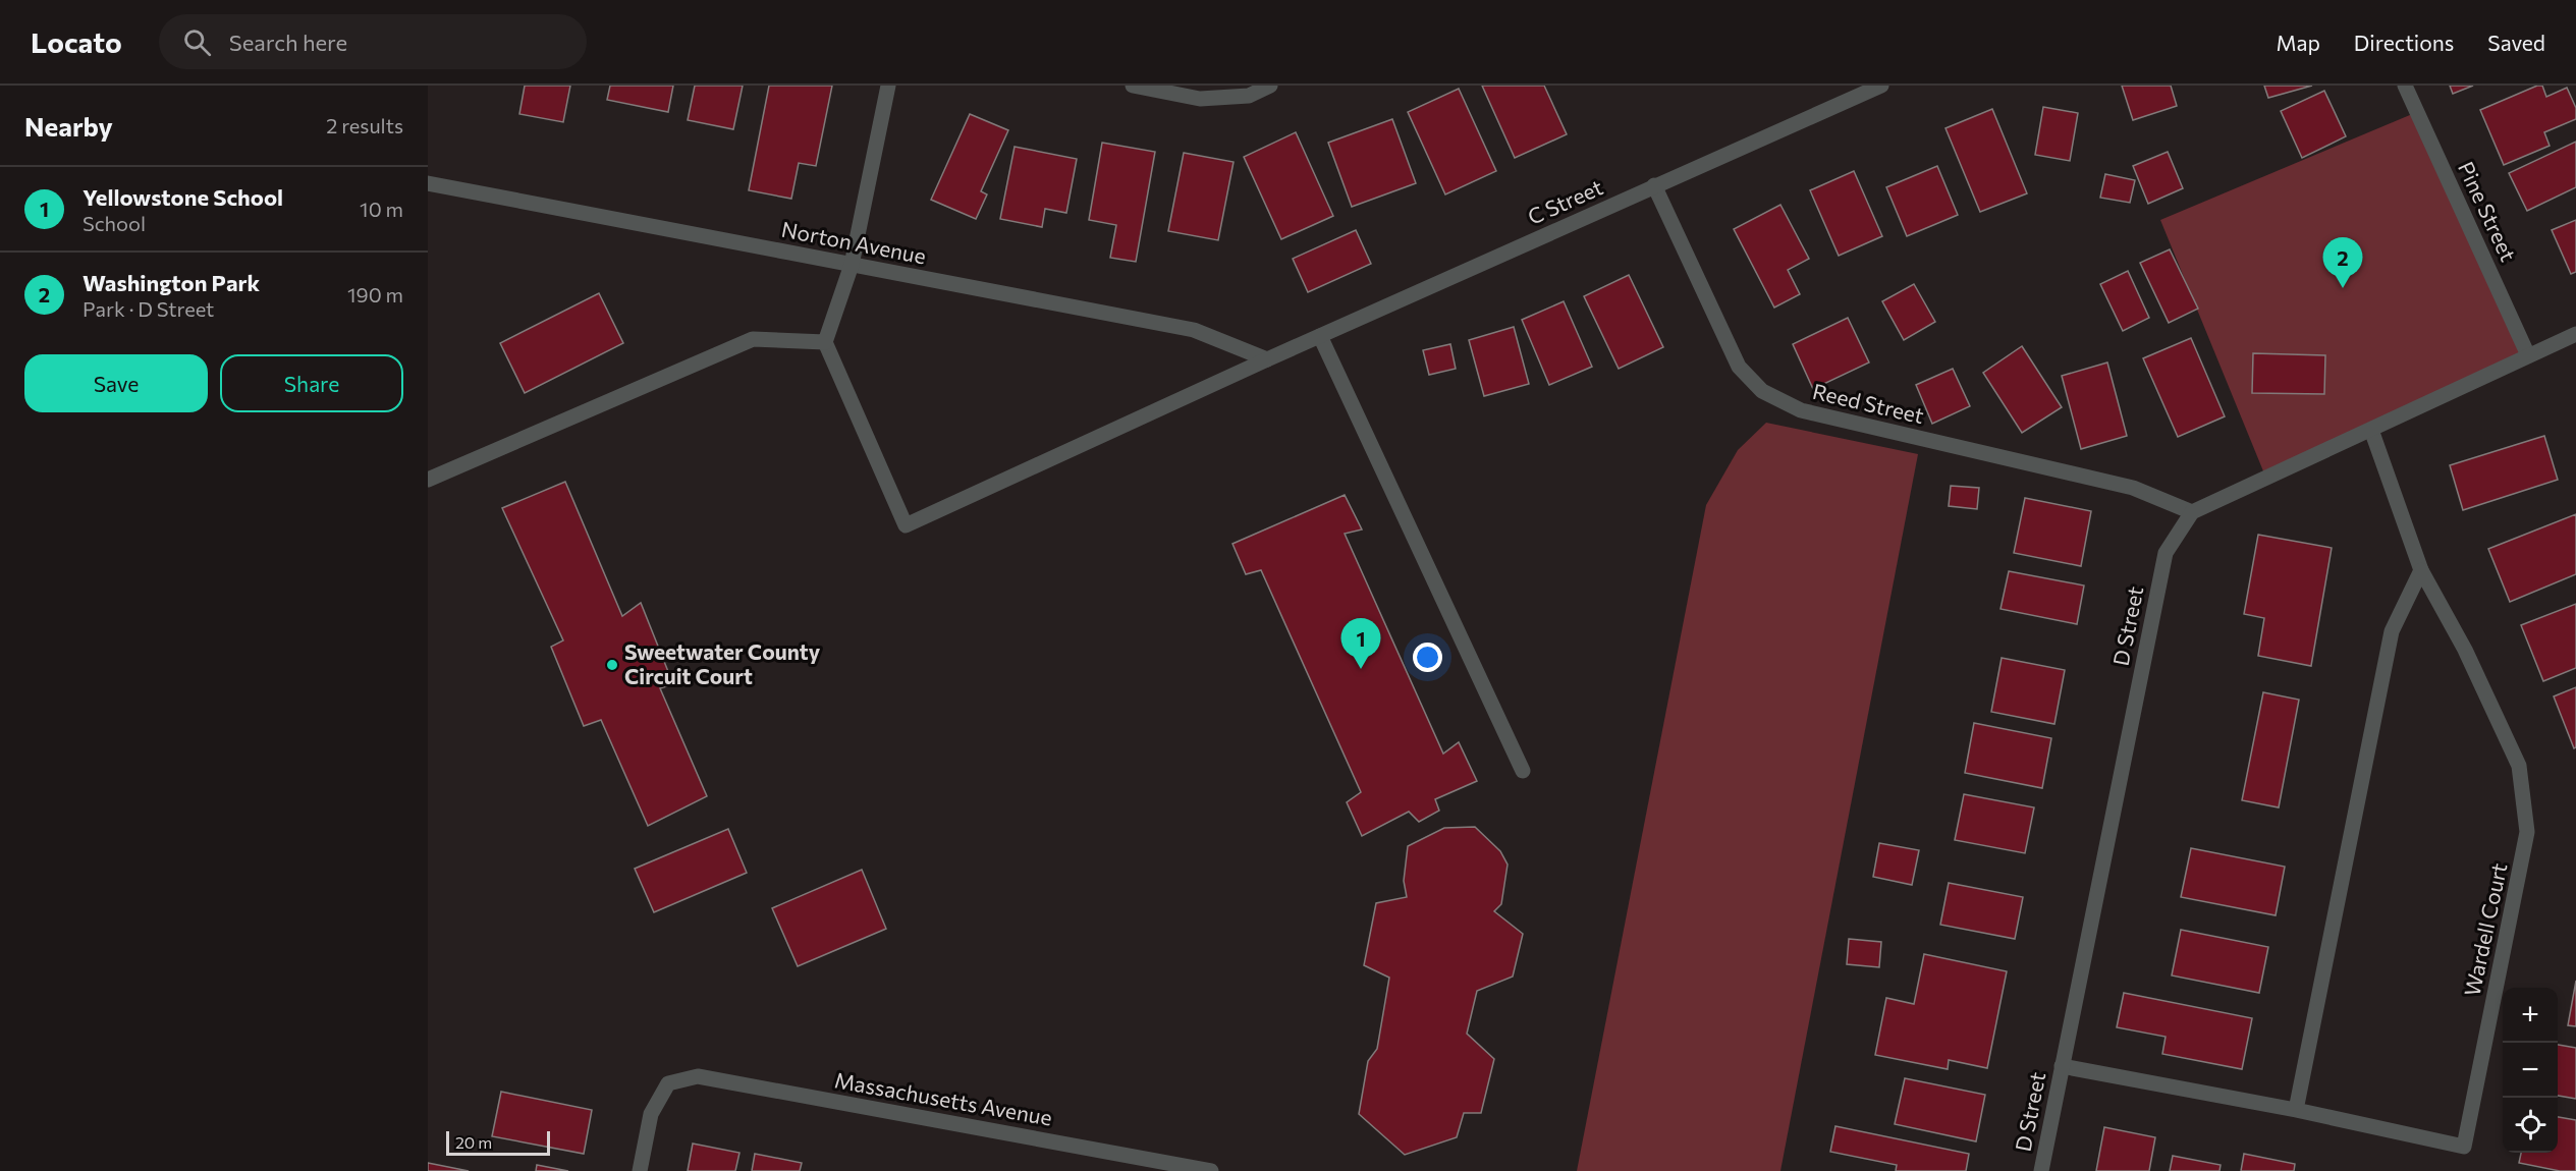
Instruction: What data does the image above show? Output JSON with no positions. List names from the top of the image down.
{
  "streets": {
    "street": [
      "C Street",
      "Pine Street",
      "Norton Avenue",
      "Reed Street",
      "D Street",
      "Wardell Court",
      "Massachusetts Avenue"
    ]
  },
  "crossings": [
    ["C Street", "Norton Avenue"],
    ["C Street", "Reed Street"],
    ["Reed Street", "D Street"],
    ["D Street", "Wardell Court"]
  ],
  "places": ["Sweetwater County Circuit Court"],
  "scale_bar": "20 m",
  "page": {
    "header": "Locato",
    "search": "Search here",
    "nav": ["Map", "Directions", "Saved"],
    "heading": ["Nearby", "2 results"],
    "list": [
      {
        "mark": "1",
        "name": "Yellowstone School",
        "note": "School",
        "value": "10 m"
      },
      {
        "mark": "2",
        "name": "Washington Park",
        "note": "Park · D Street",
        "value": "190 m"
      }
    ],
    "pins": ["2", "1"],
    "buttons": ["Save", "Share"],
    "map_buttons": ["+", "−"],
    "scale": "20 m"
  }
}
